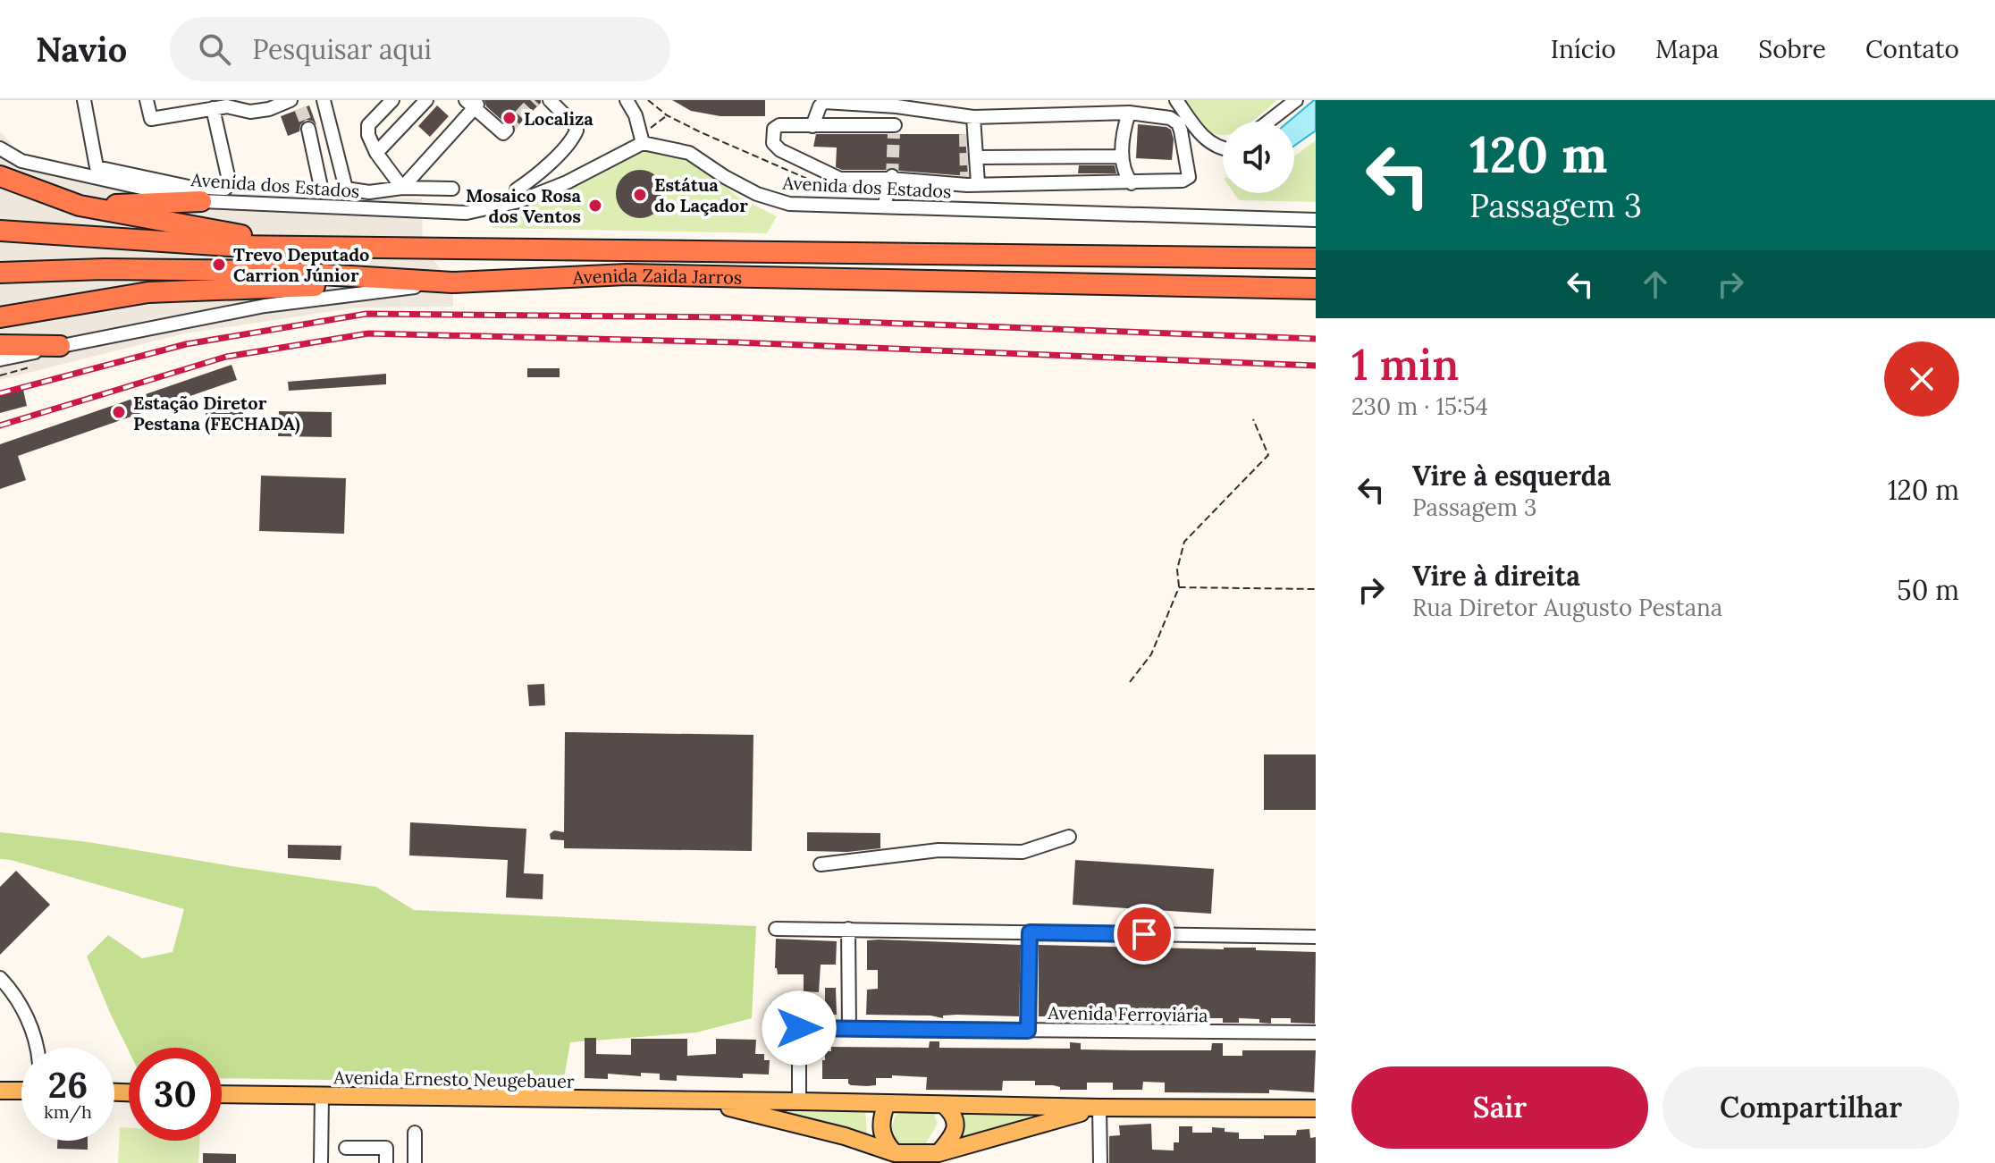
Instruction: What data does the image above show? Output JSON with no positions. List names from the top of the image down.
{
  "streets": {
    "highway": ["Avenida Zaida Jarros"],
    "main road": ["Avenida Ernesto Neugebauer"],
    "street": ["Avenida dos Estados", "Avenida Ferroviária"]
  },
  "crossings": [
    ["Avenida Ferroviária", "Avenida Ernesto Neugebauer"]
  ],
  "places": [
    "Localiza",
    "Estátua do Laçador",
    "Mosaico Rosa dos Ventos",
    "Trevo Deputado Carrion Júnior",
    "Estação Diretor Pestana (FECHADA)"
  ],
  "page": {
    "header": "Navio",
    "search": "Pesquisar aqui",
    "nav": [
      "Início",
      "Mapa",
      "Sobre",
      "Contato"
    ],
    "turn": ["120 m", "Passagem 3"],
    "heading": ["1 min", "230 m · 15:54"],
    "list": [
      {
        "name": "Vire à esquerda",
        "note": "Passagem 3",
        "value": "120 m"
      },
      {
        "name": "Vire à direita",
        "note": "Rua Diretor Augusto Pestana",
        "value": "50 m"
      }
    ],
    "speed": "26 km/h",
    "limit": "30",
    "buttons": ["Sair", "Compartilhar"]
  }
}
